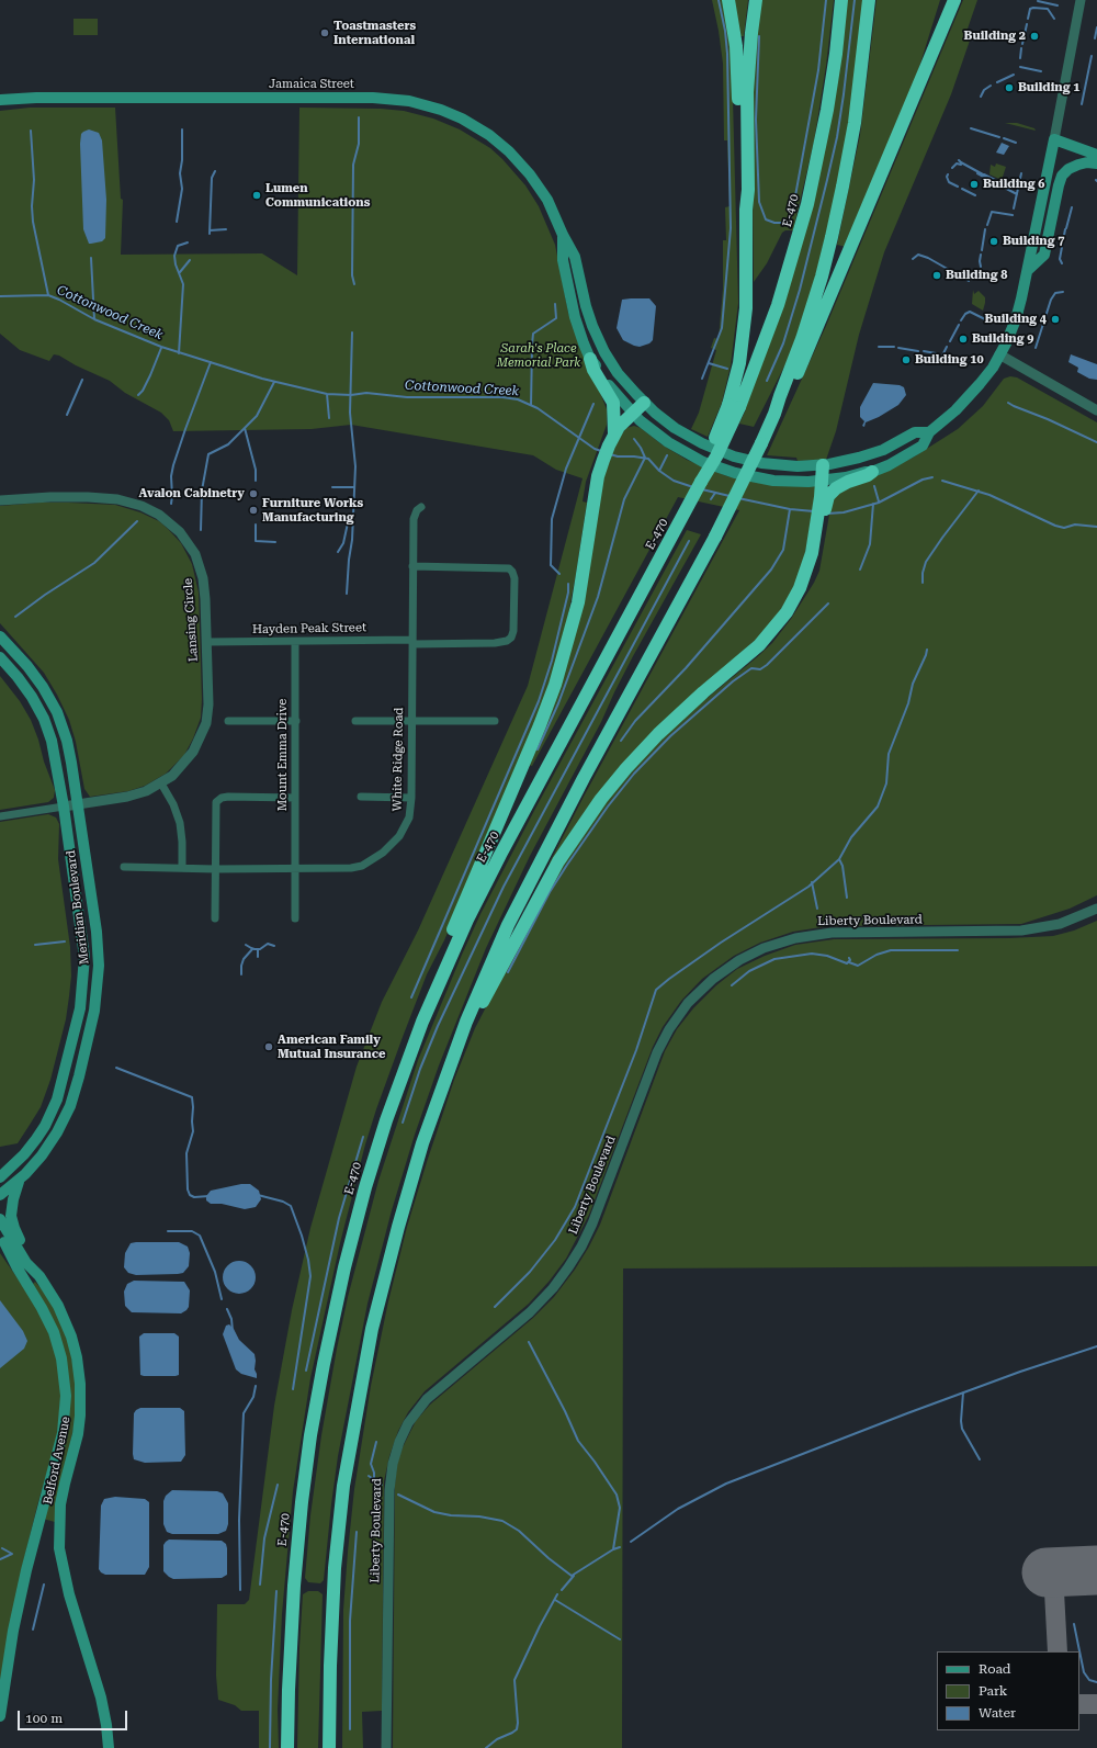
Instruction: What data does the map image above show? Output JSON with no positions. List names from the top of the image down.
{
  "streets": {
    "highway": ["E-470"],
    "main road": ["Jamaica Street", "Meridian Boulevard", "Belford Avenue"],
    "street": [
      "Lansing Circle",
      "Hayden Peak Street",
      "Mount Emma Drive",
      "White Ridge Road",
      "Liberty Boulevard"
    ]
  },
  "crossings": [
    ["Lansing Circle", "Hayden Peak Street"],
    ["Lansing Circle", "Meridian Boulevard"],
    ["Hayden Peak Street", "Mount Emma Drive"],
    ["Hayden Peak Street", "White Ridge Road"],
    ["Mount Emma Drive", "White Ridge Road"]
  ],
  "water": ["Cottonwood Creek"],
  "parks": ["Sarah's Place Memorial Park"],
  "places": [
    "Toastmasters International",
    "Building 2",
    "Building 1",
    "Building 6",
    "Lumen Communications",
    "Building 7",
    "Building 8",
    "Building 4",
    "Building 9",
    "Building 10",
    "Avalon Cabinetry",
    "Furniture Works Manufacturing",
    "American Family Mutual Insurance"
  ],
  "legend": ["Road", "Park", "Water"],
  "scale_bar": "100 m"
}
